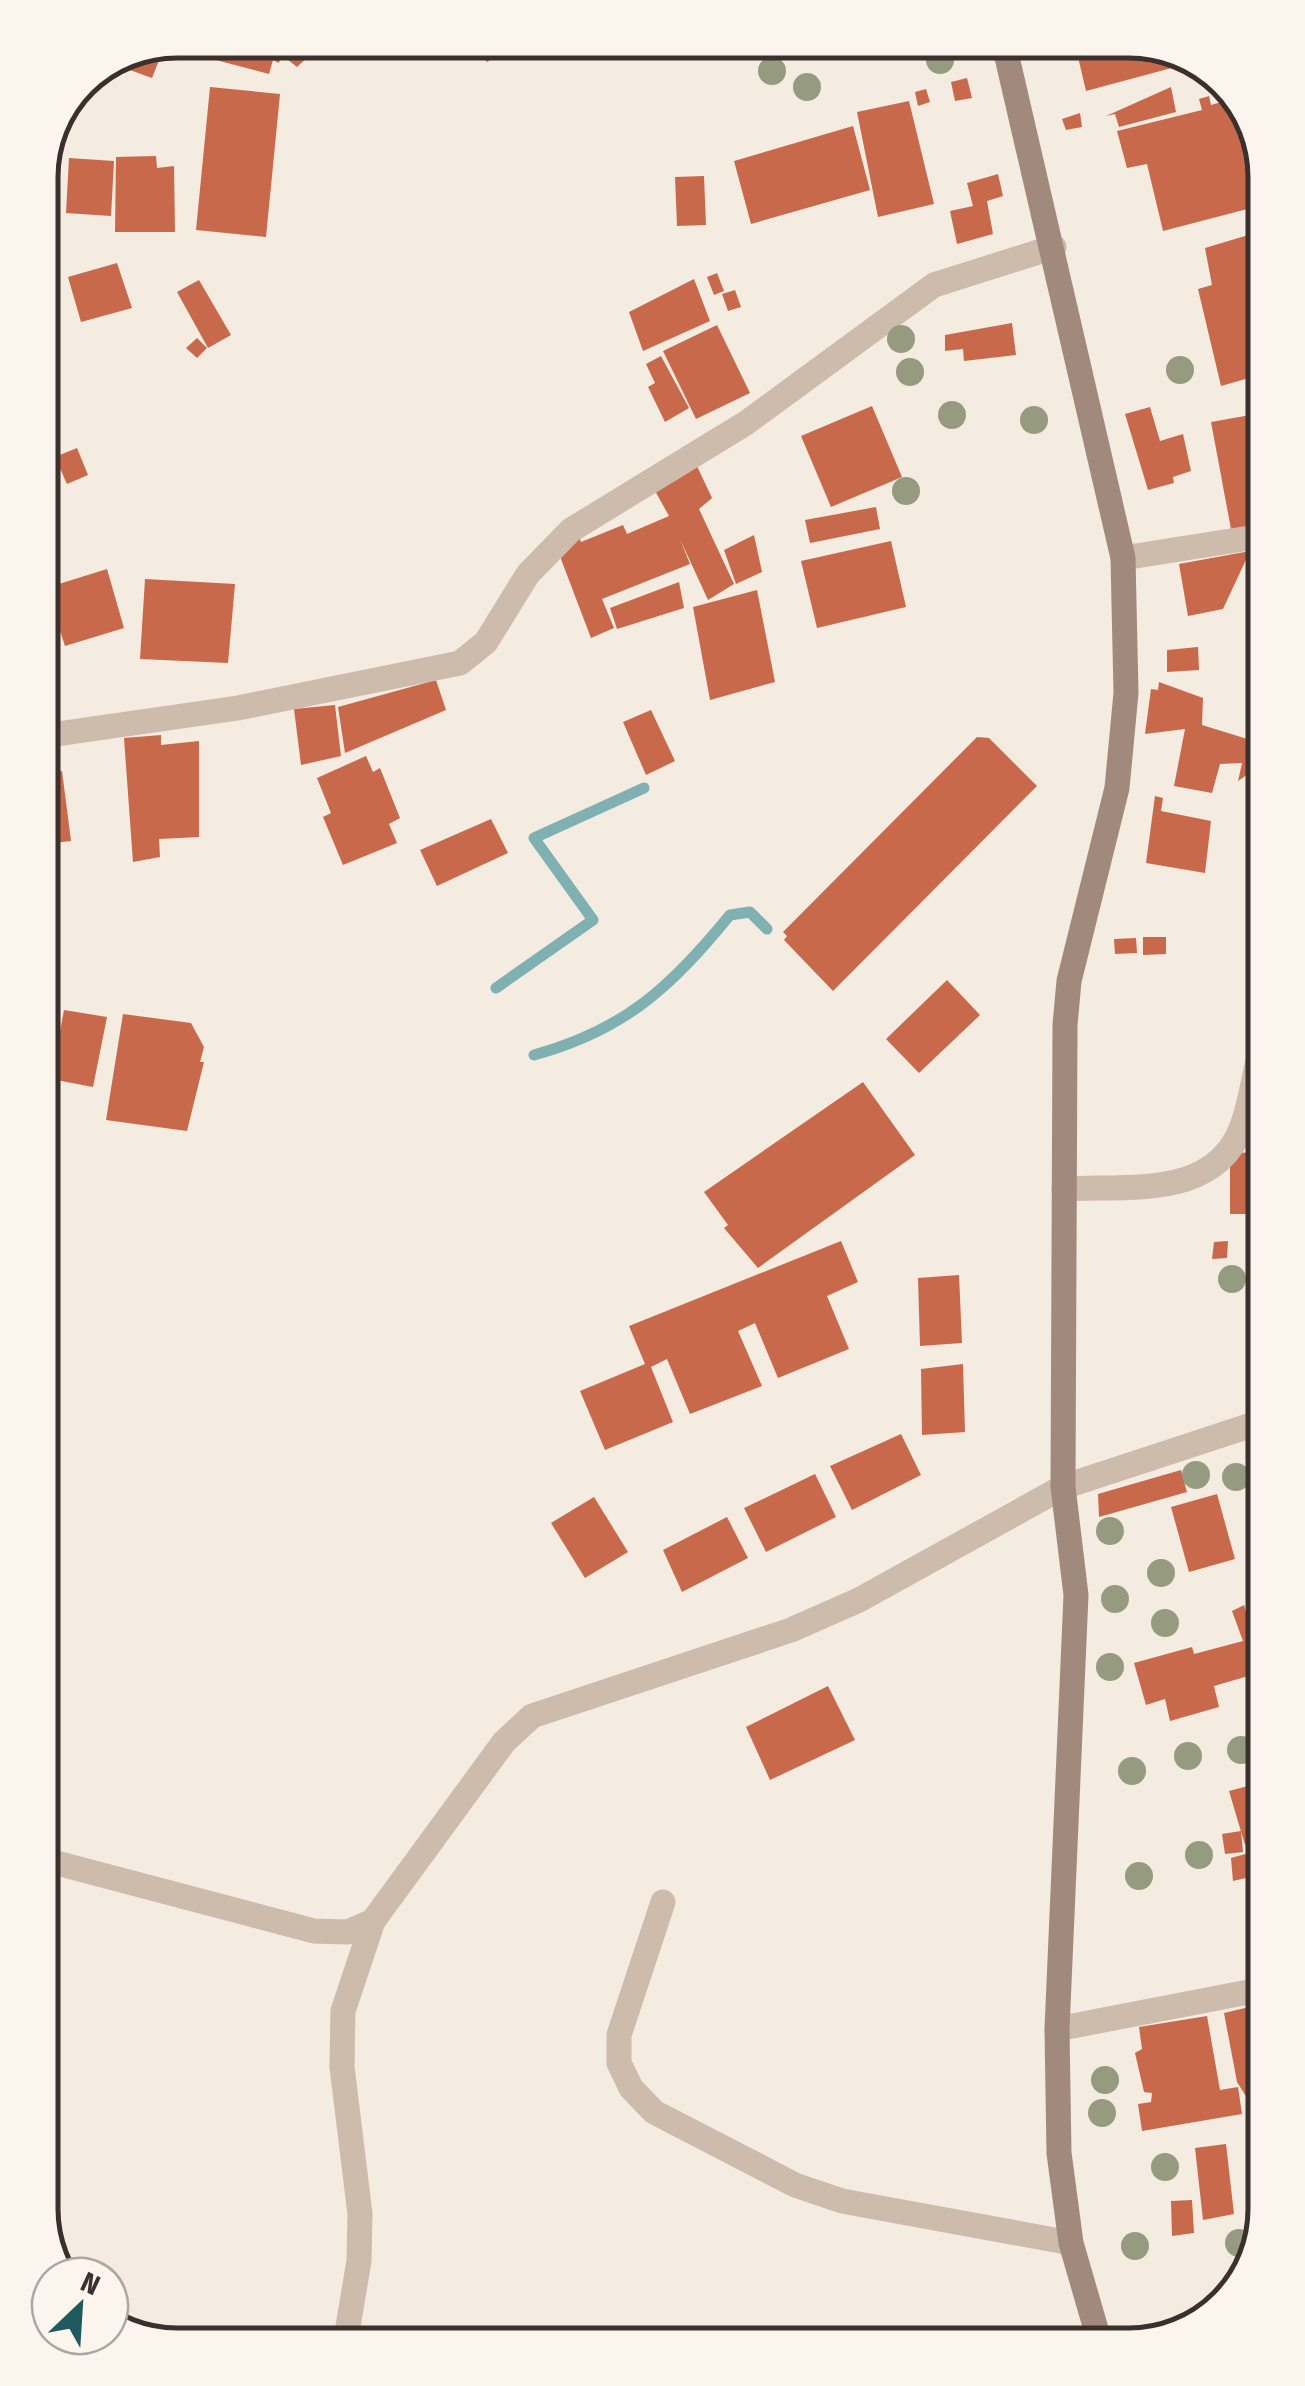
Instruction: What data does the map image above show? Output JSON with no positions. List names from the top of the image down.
{
  "north": "top right"
}
